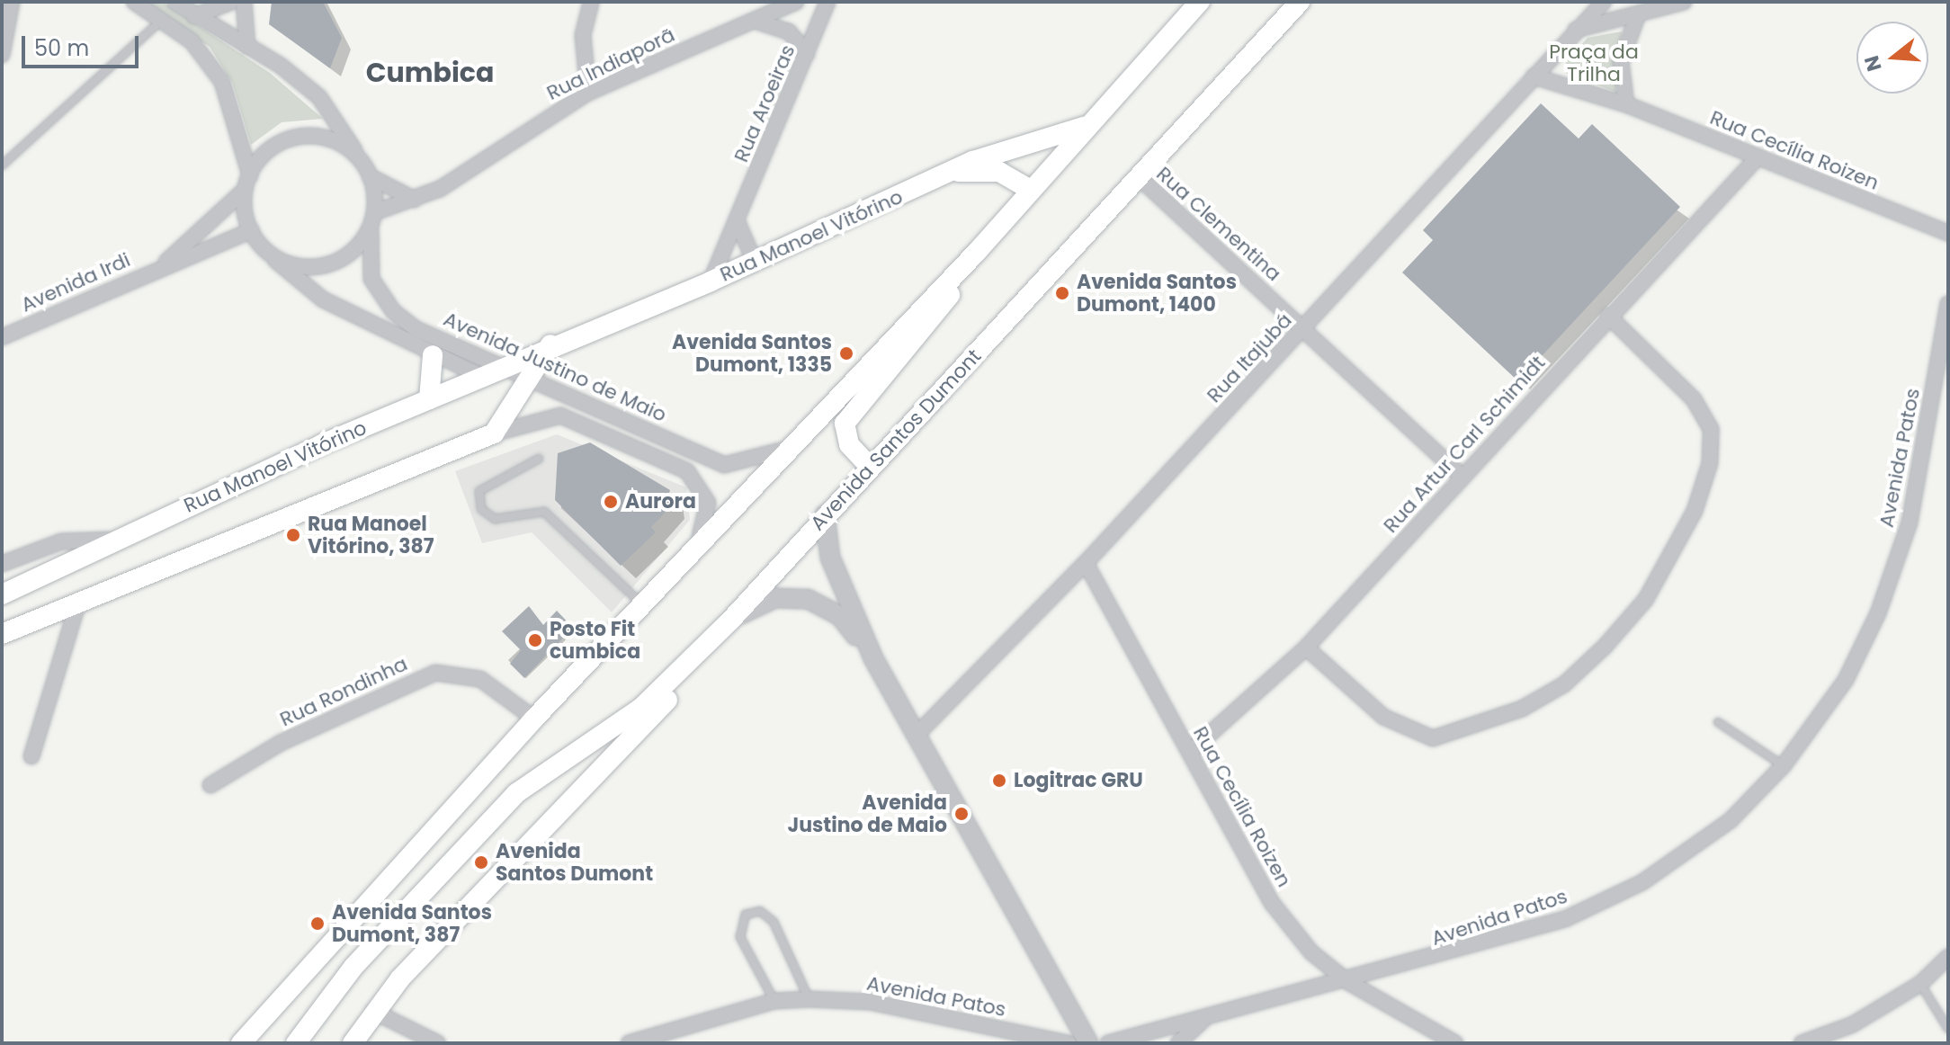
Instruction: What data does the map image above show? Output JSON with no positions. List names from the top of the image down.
{
  "streets": {
    "main road": ["Rua Manoel Vitórino", "Avenida Santos Dumont"],
    "street": [
      "Rua Indiaporã",
      "Rua Aroeiras",
      "Rua Cecília Roizen",
      "Rua Clementina",
      "Avenida Irdi",
      "Rua Itajubá",
      "Avenida Justino de Maio",
      "Rua Artur Carl Schimidt",
      "Avenida Patos",
      "Rua Rondinha"
    ]
  },
  "crossings": [
    ["Rua Indiaporã", "Avenida Irdi"],
    ["Rua Indiaporã", "Avenida Justino de Maio"],
    ["Rua Aroeiras", "Rua Manoel Vitórino"],
    ["Rua Cecília Roizen", "Rua Itajubá"],
    ["Rua Cecília Roizen", "Rua Artur Carl Schimidt"],
    ["Rua Cecília Roizen", "Avenida Patos"],
    ["Rua Clementina", "Rua Itajubá"],
    ["Rua Clementina", "Avenida Santos Dumont"],
    ["Rua Clementina", "Rua Artur Carl Schimidt"],
    ["Rua Manoel Vitórino", "Avenida Justino de Maio"],
    ["Avenida Irdi", "Avenida Justino de Maio"]
  ],
  "districts": ["Cumbica"],
  "parks": ["Praça da Trilha"],
  "places": [
    "Avenida Santos Dumont, 1400",
    "Avenida Santos Dumont, 1335",
    "Aurora",
    "Rua Manoel Vitórino, 387",
    "Posto Fit cumbica",
    "Logitrac GRU",
    "Avenida Justino de Maio",
    "Avenida Santos Dumont",
    "Avenida Santos Dumont, 387"
  ],
  "scale_bar": "50 m",
  "north": "left"
}
